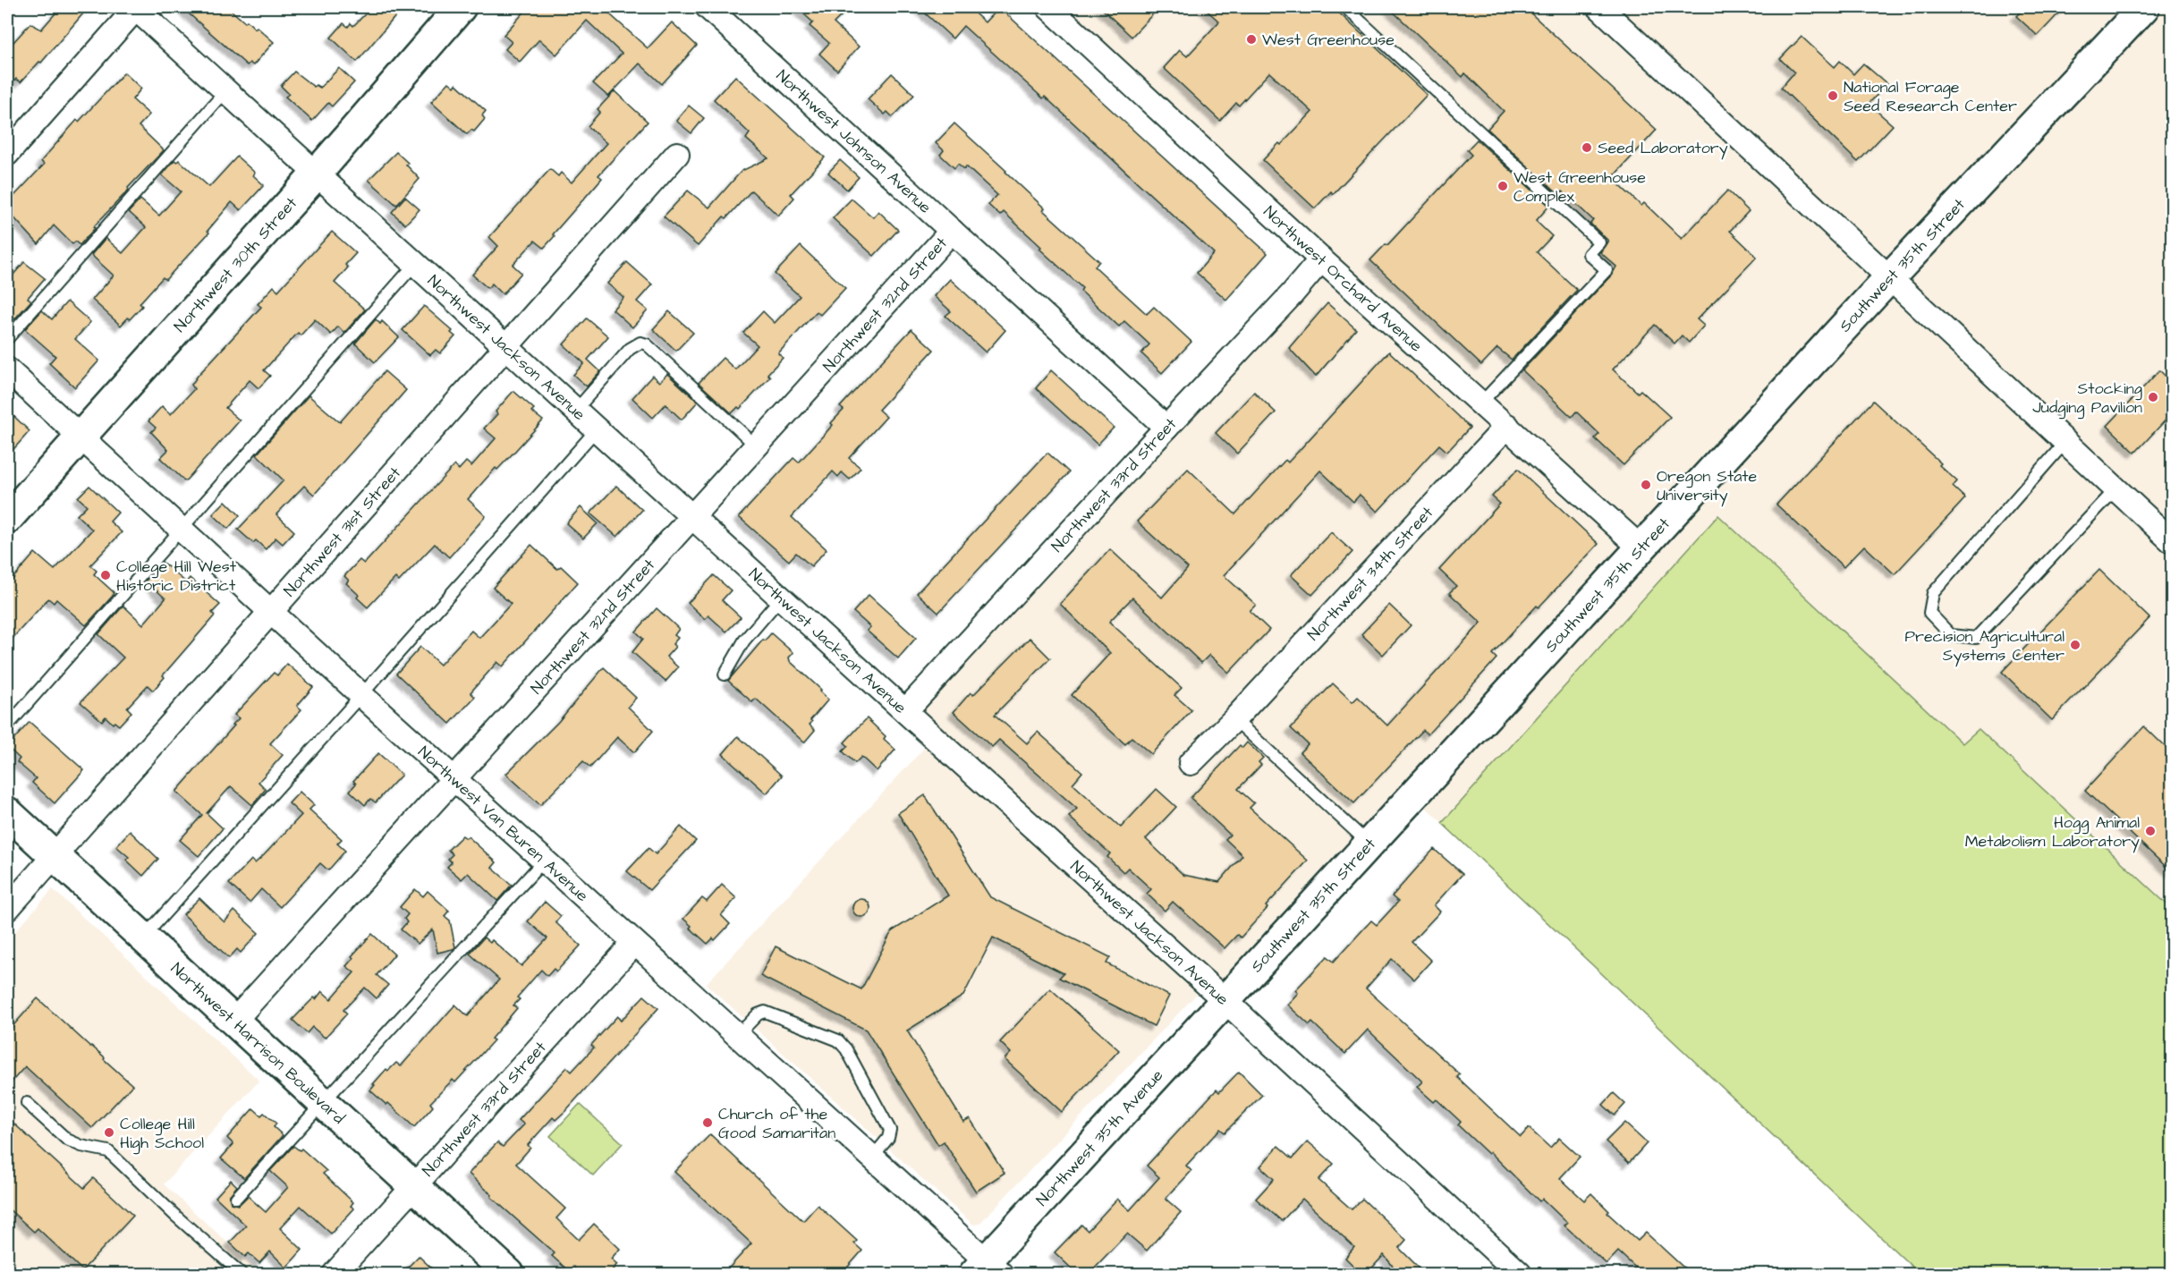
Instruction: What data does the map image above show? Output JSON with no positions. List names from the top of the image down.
{
  "streets": {
    "main road": [
      "Northwest 30th Street",
      "Southwest 35th Street",
      "Northwest Harrison Boulevard",
      "Northwest 35th Avenue"
    ],
    "street": [
      "Northwest Johnson Avenue",
      "Northwest Orchard Avenue",
      "Northwest 32nd Street",
      "Northwest Jackson Avenue",
      "Northwest 33rd Street",
      "Northwest 31st Street",
      "Northwest 34th Street",
      "Northwest Van Buren Avenue"
    ]
  },
  "crossings": [
    ["Northwest Johnson Avenue", "Northwest 32nd Street"],
    ["Northwest Johnson Avenue", "Northwest 33rd Street"],
    ["Northwest 30th Street", "Northwest Jackson Avenue"],
    ["Northwest 30th Street", "Northwest Van Buren Avenue"],
    ["Southwest 35th Street", "Northwest Orchard Avenue"],
    ["Southwest 35th Street", "Northwest Jackson Avenue"],
    ["Southwest 35th Street", "Northwest 35th Avenue"],
    ["Northwest Orchard Avenue", "Northwest 33rd Street"],
    ["Northwest Orchard Avenue", "Northwest 34th Street"],
    ["Northwest 32nd Street", "Northwest Jackson Avenue"],
    ["Northwest 32nd Street", "Northwest Van Buren Avenue"],
    ["Northwest 32nd Street", "Northwest Harrison Boulevard"],
    ["Northwest Jackson Avenue", "Northwest 33rd Street"],
    ["Northwest Jackson Avenue", "Northwest 31st Street"],
    ["Northwest Jackson Avenue", "Northwest 35th Avenue"],
    ["Northwest 33rd Street", "Northwest Van Buren Avenue"],
    ["Northwest 33rd Street", "Northwest Harrison Boulevard"],
    ["Northwest 31st Street", "Northwest Van Buren Avenue"],
    ["Northwest 31st Street", "Northwest Harrison Boulevard"],
    ["Northwest Van Buren Avenue", "Northwest 35th Avenue"]
  ],
  "places": [
    "West Greenhouse",
    "National Forage Seed Research Center",
    "Seed Laboratory",
    "West Greenhouse Complex",
    "Stocking Judging Pavilion",
    "Oregon State University",
    "College Hill West Historic District",
    "Precision Agricultural Systems Center",
    "Hogg Animal Metabolism Laboratory",
    "Church of the Good Samaritan",
    "College Hill High School"
  ]
}
